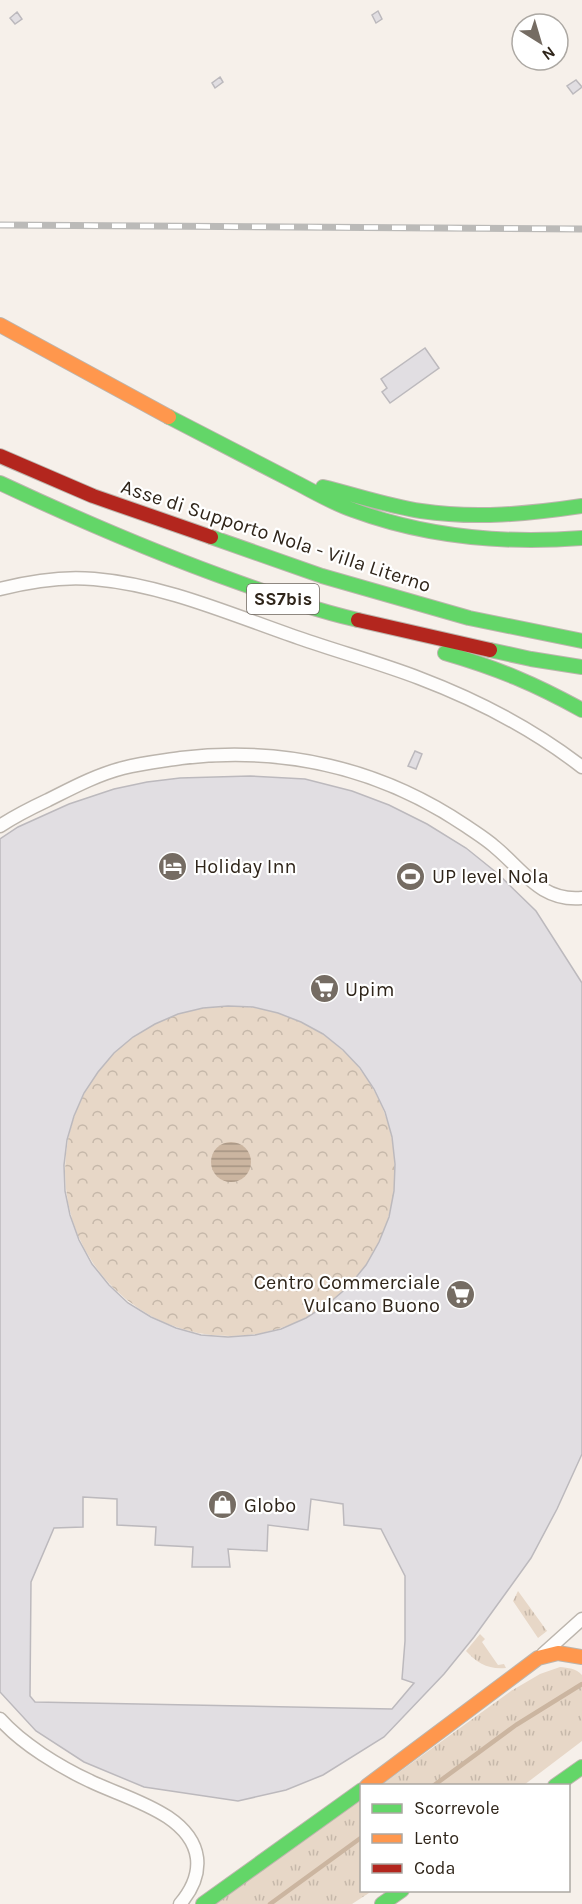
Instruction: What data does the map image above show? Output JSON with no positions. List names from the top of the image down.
{
  "streets": {
    "main road": ["Asse di Supporto Nola - Villa Literno", "SS7bis"]
  },
  "places": {
    "hotel": ["Holiday Inn"],
    "sports": ["UP level Nola"],
    "supermarket": ["Upim", "Centro Commerciale Vulcano Buono"],
    "shop": ["Globo"]
  },
  "legend": ["Scorrevole", "Lento", "Coda"],
  "north": "bottom right"
}
